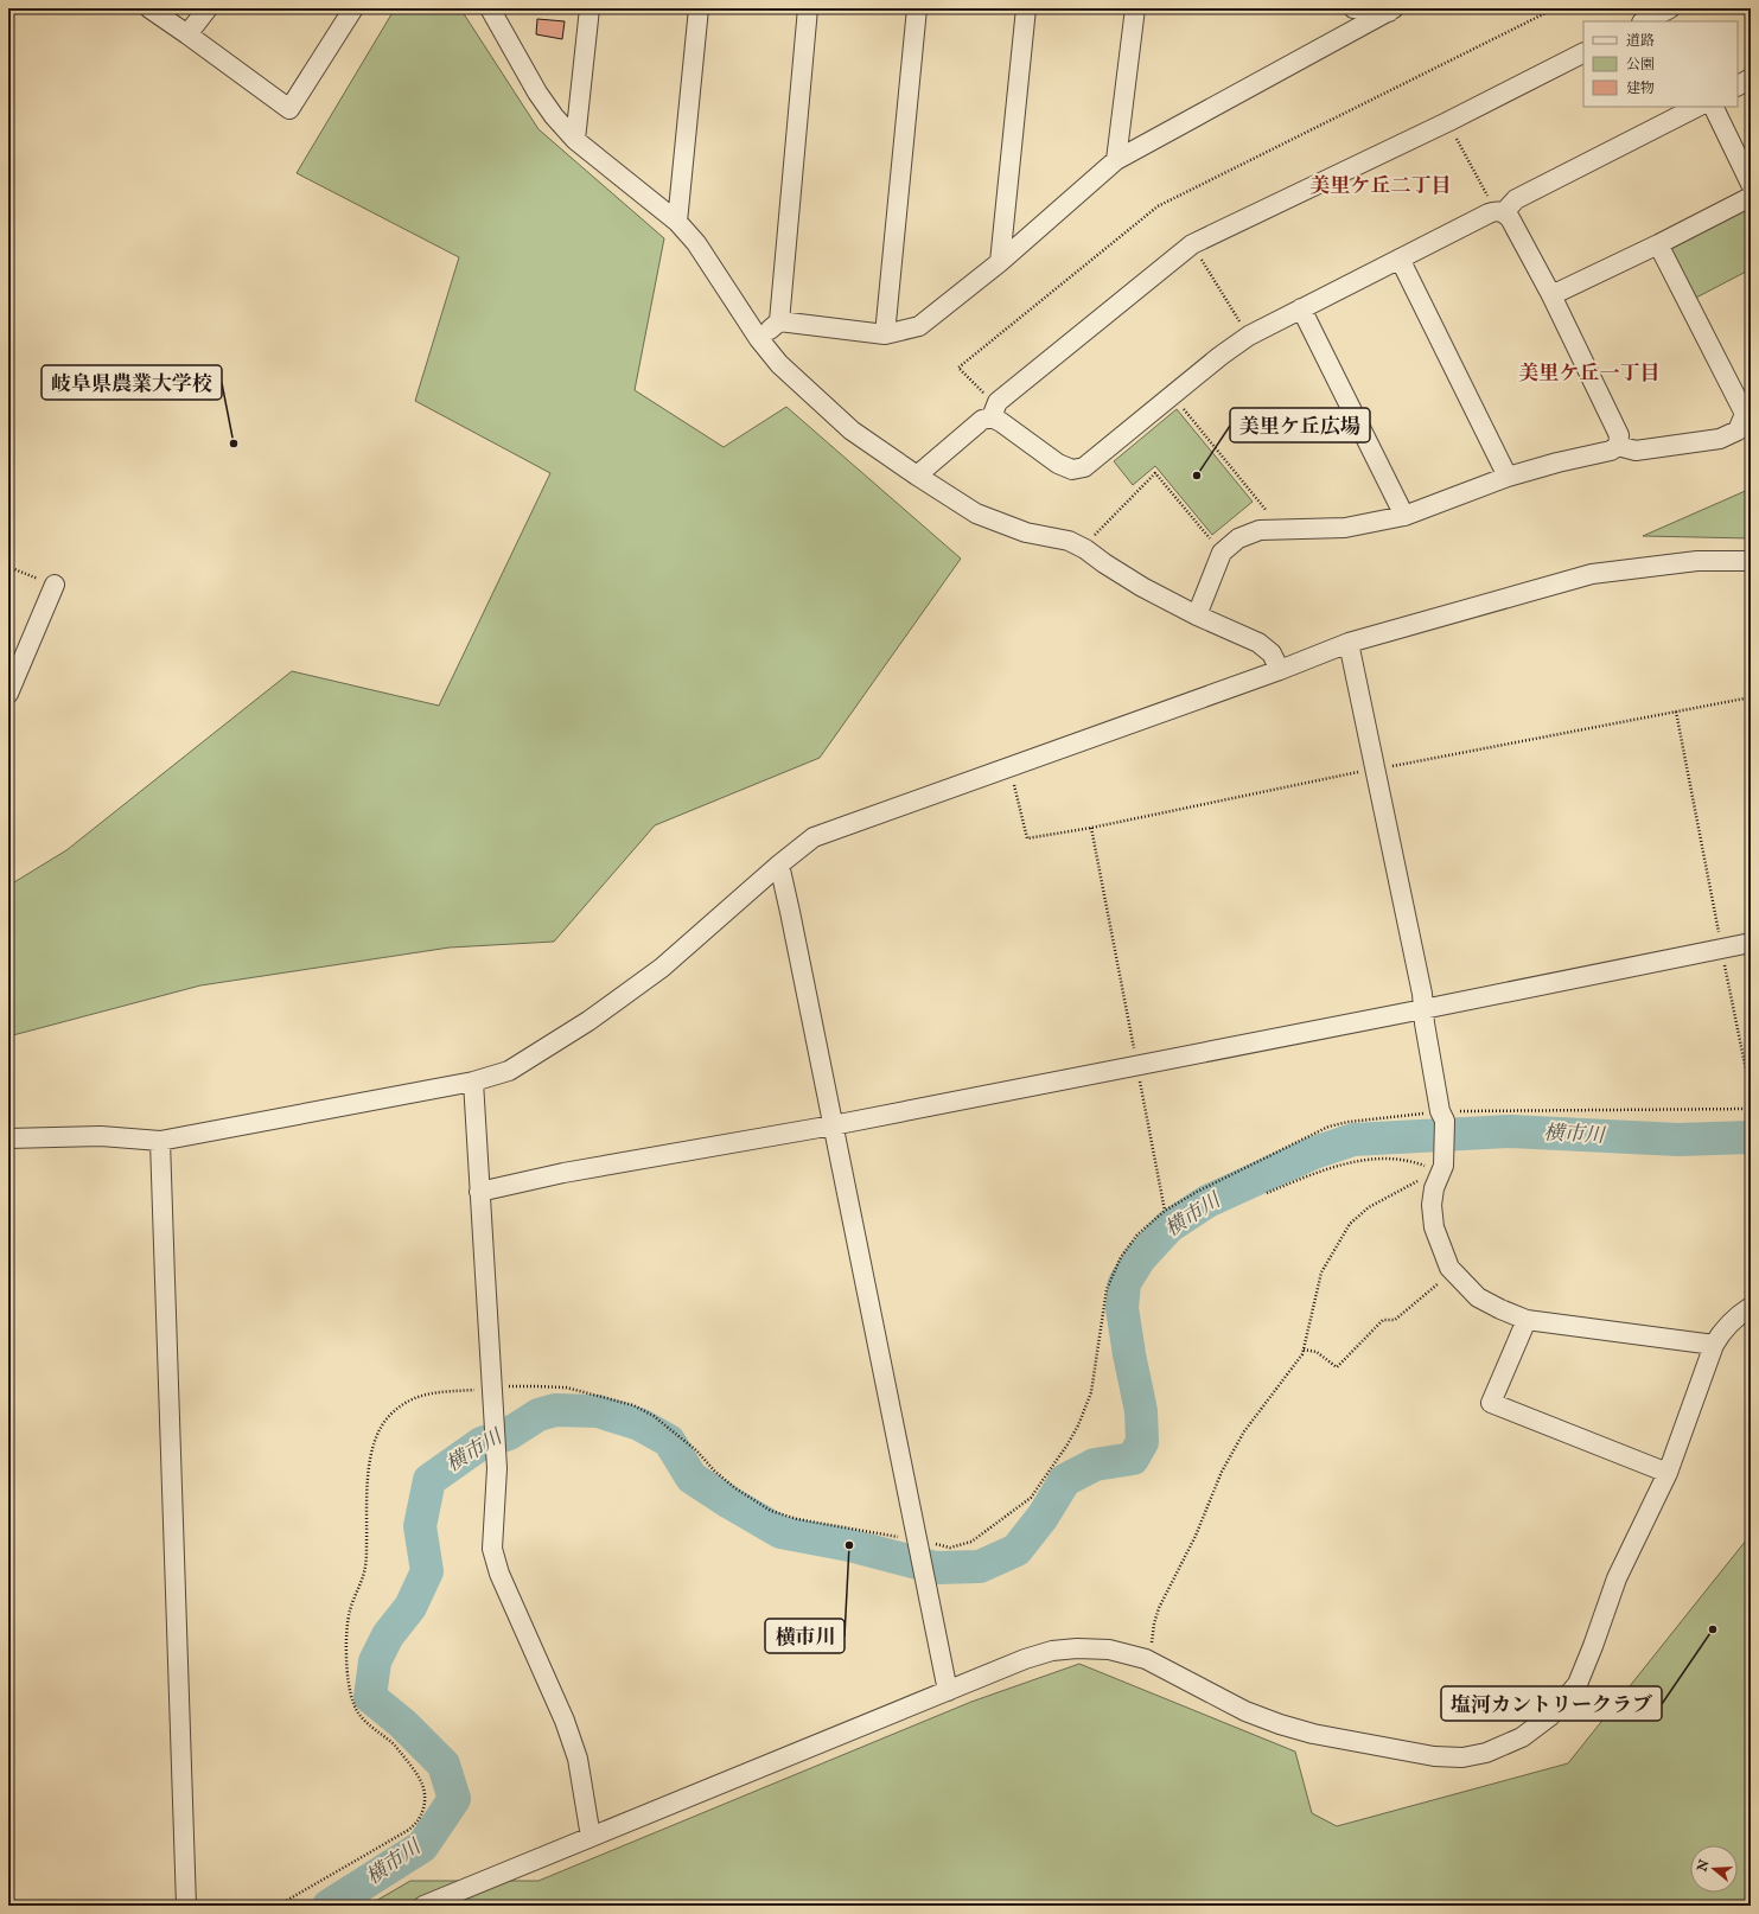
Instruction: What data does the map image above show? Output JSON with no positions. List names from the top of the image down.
{
  "districts": ["美里ケ丘二丁目", "美里ケ丘一丁目"],
  "water": ["横市川"],
  "places": [
    "岐阜県農業大学校",
    "美里ケ丘広場",
    "横市川",
    "塩河カントリークラブ"
  ],
  "legend": ["道路", "公園", "建物"],
  "north": "left"
}
